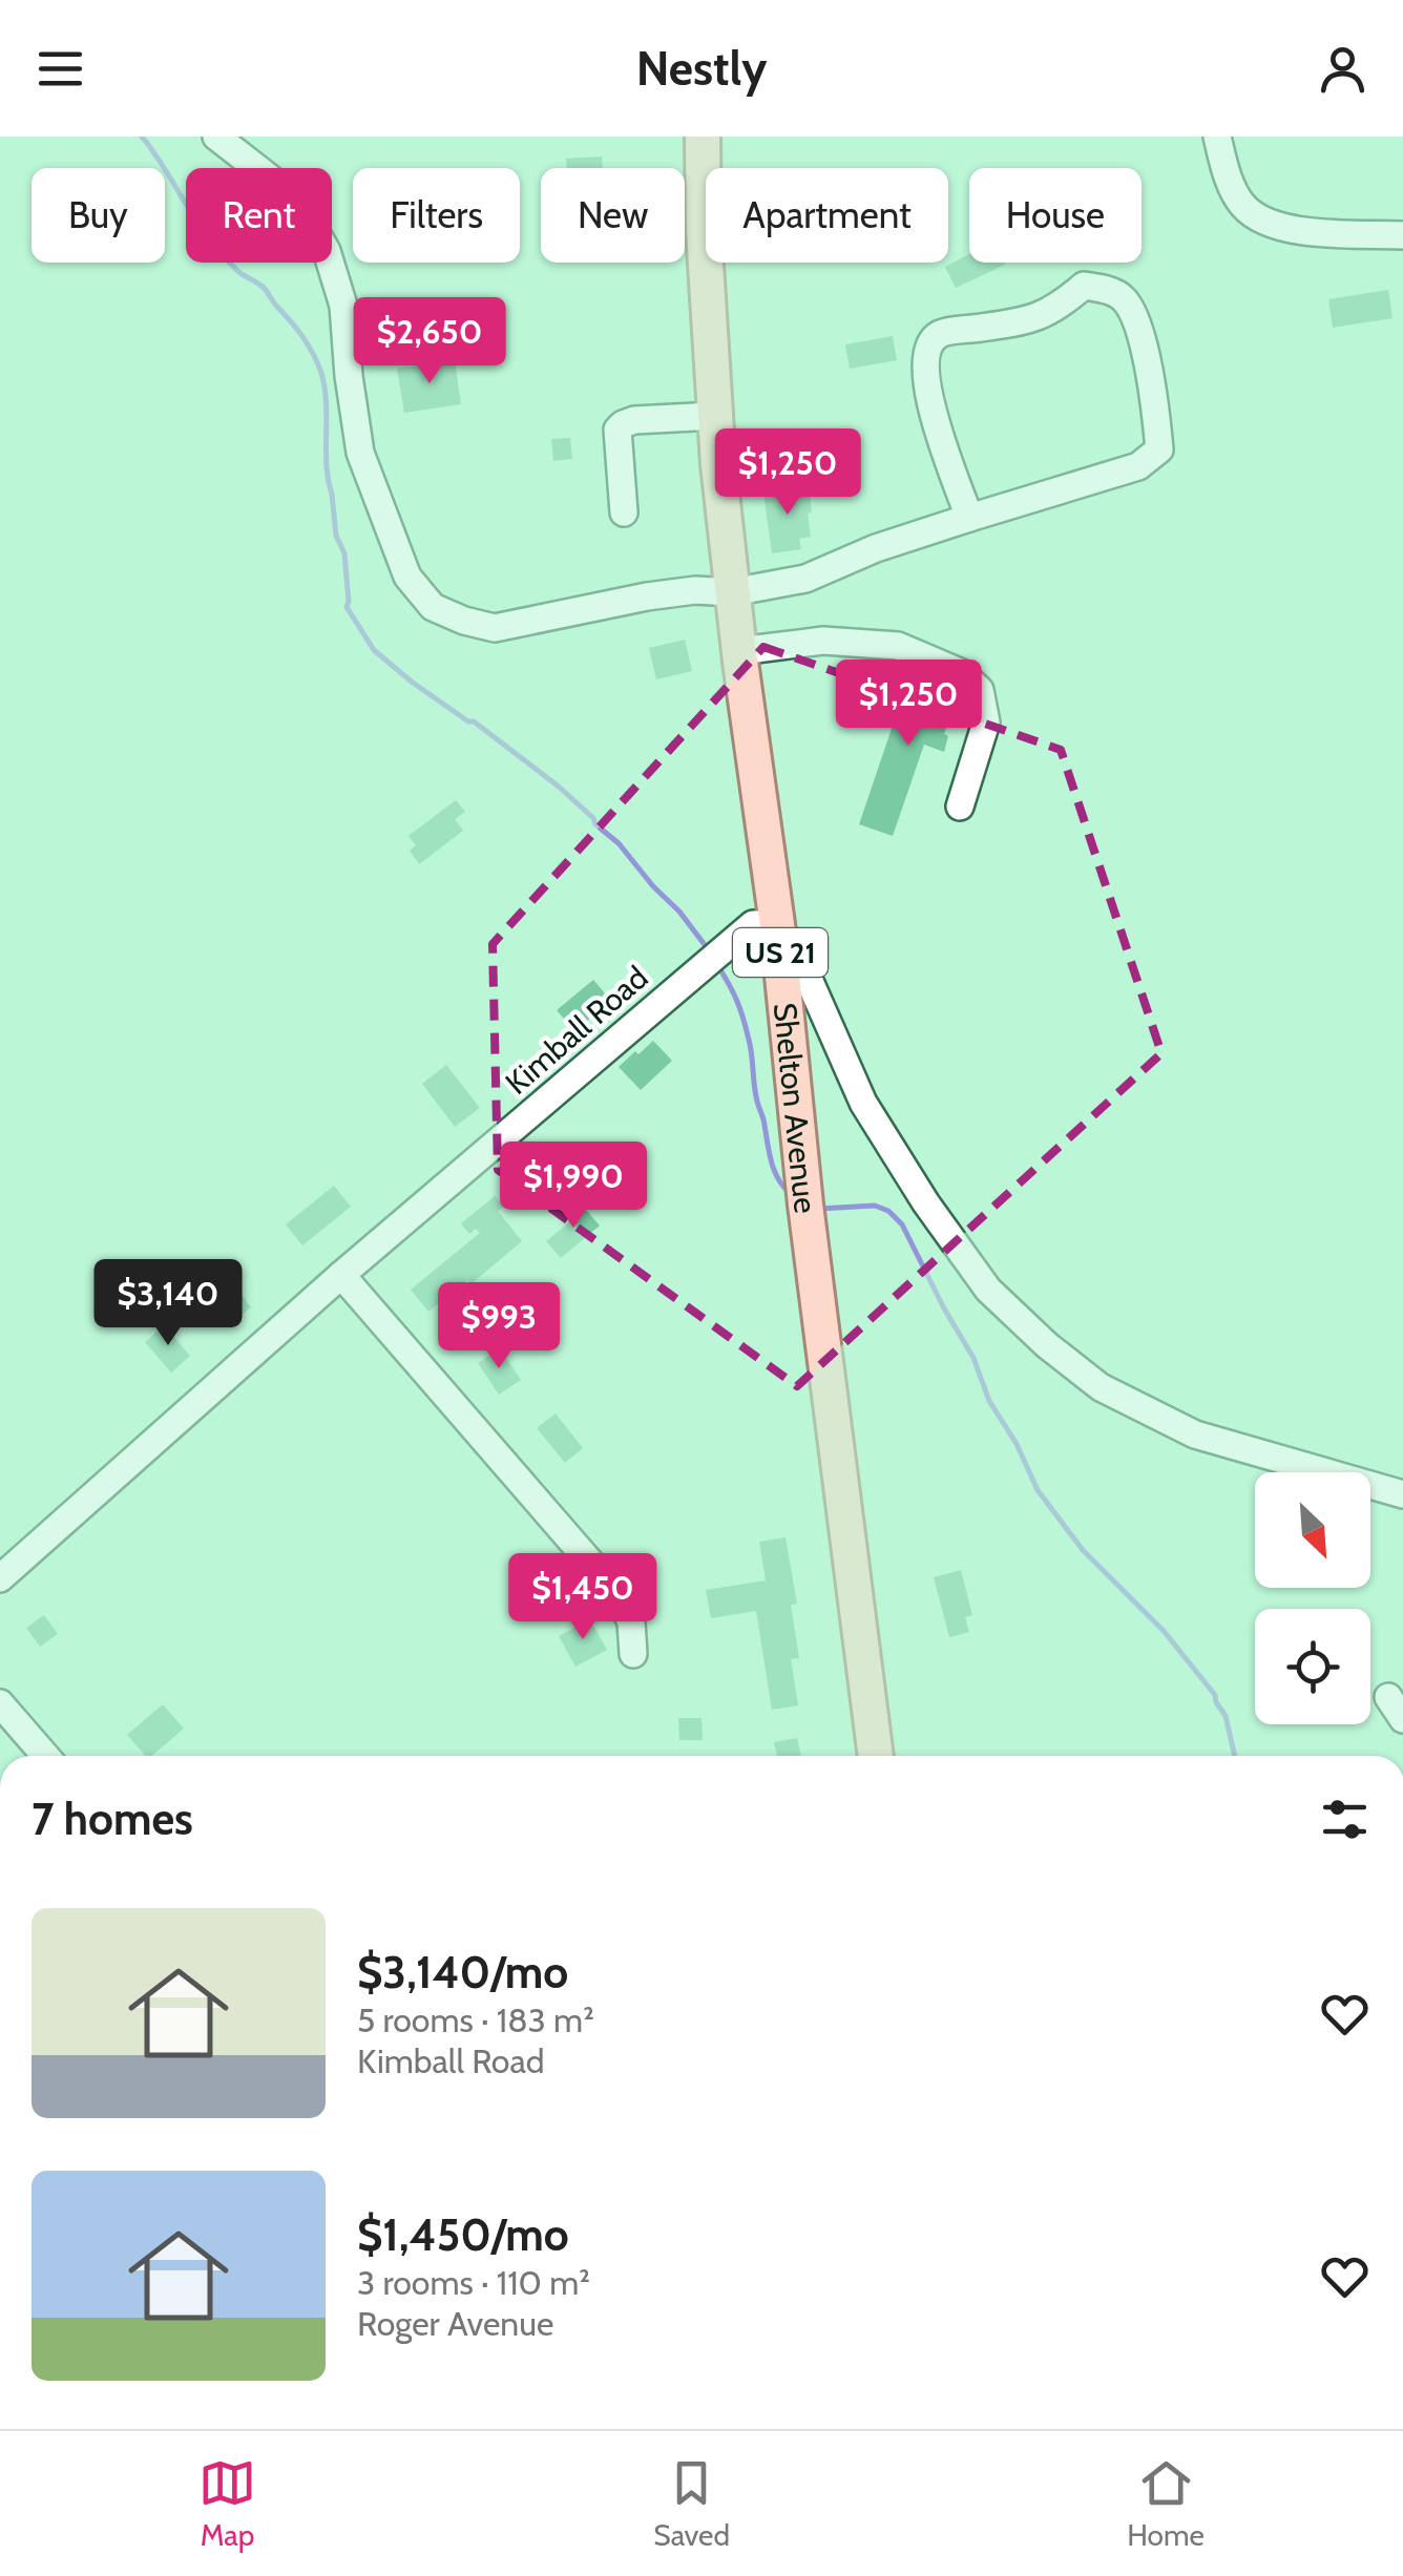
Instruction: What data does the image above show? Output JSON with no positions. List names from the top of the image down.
{
  "streets": {
    "main road": ["US 21", "Shelton Avenue"],
    "street": ["Kimball Road"]
  },
  "crossings": [
    ["Kimball Road", "Shelton Avenue"]
  ],
  "north": "bottom right",
  "page": {
    "header": "Nestly",
    "chip": [
      "Buy",
      "Rent",
      "Filters",
      "New",
      "Apartment",
      "House"
    ],
    "price": [
      "$2,650",
      "$1,250",
      "$1,250",
      "$1,990",
      "$3,140",
      "$993",
      "$1,450"
    ],
    "heading": "7 homes",
    "list": [
      {
        "name": "$3,140/mo",
        "note": "5 rooms · 183 m² · Kimball Road"
      },
      {
        "name": "$1,450/mo",
        "note": "3 rooms · 110 m² · Roger Avenue"
      }
    ],
    "tabs": ["Map", "Saved", "Home"]
  }
}
